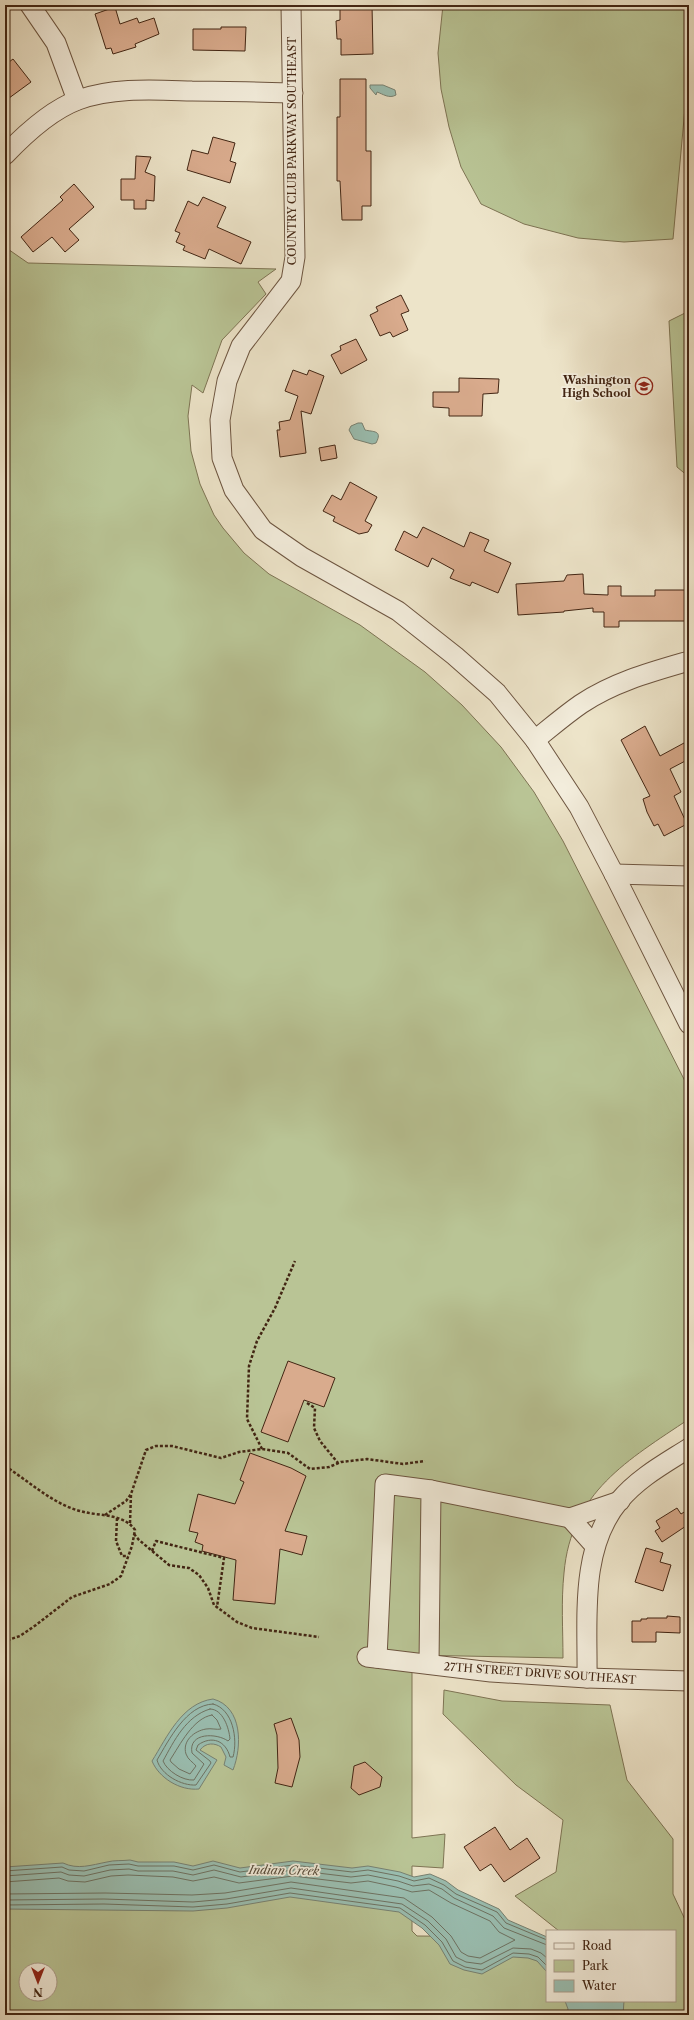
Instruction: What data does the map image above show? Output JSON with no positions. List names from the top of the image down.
{
  "streets": {
    "street": ["COUNTRY CLUB PARKWAY SOUTHEAST", "27TH STREET DRIVE SOUTHEAST"]
  },
  "water": ["Indian Creek"],
  "places": {
    "school or university": ["Washington High School"]
  },
  "legend": ["Road", "Park", "Water"],
  "north": "bottom"
}
